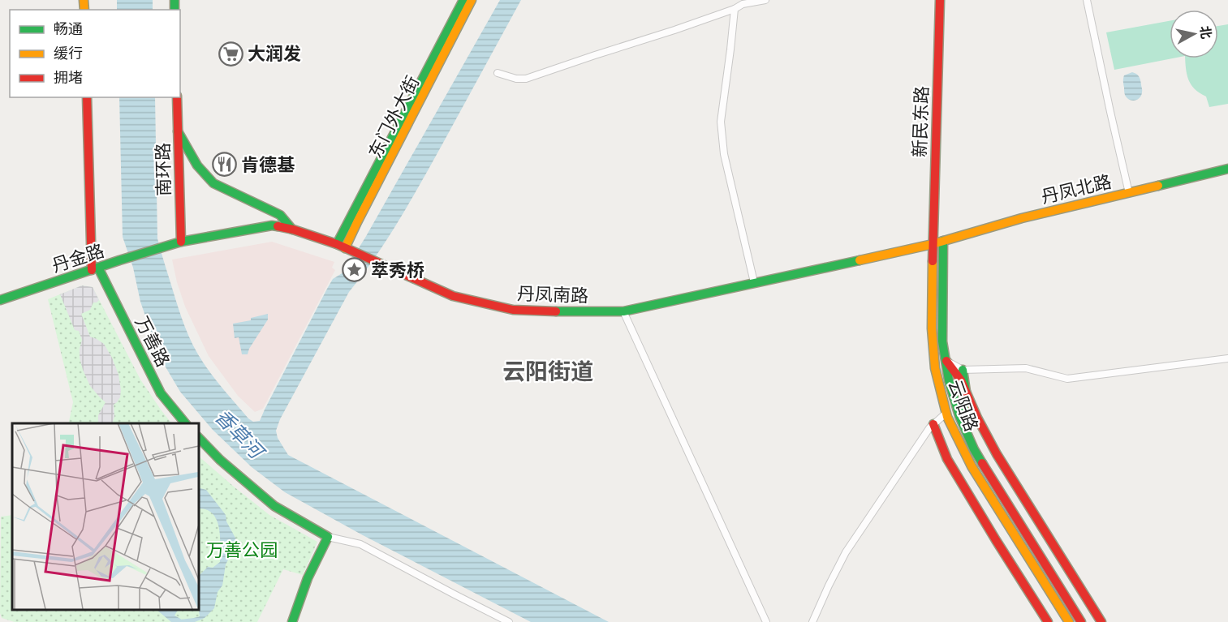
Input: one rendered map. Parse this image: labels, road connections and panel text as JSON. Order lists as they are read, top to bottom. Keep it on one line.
{"streets":{"street":["东门外大街","新民东路","南环路","丹凤北路","丹金路","丹凤南路","万善路","云阳路"]},"crossings":[["东门外大街","丹凤南路"],["新民东路","丹凤北路"],["新民东路","丹凤南路"],["新民东路","云阳路"],["南环路","丹金路"],["南环路","丹凤南路"],["丹凤北路","丹凤南路"],["丹凤北路","云阳路"],["丹金路","丹凤南路"],["丹金路","万善路"],["丹凤南路","云阳路"]],"districts":["云阳街道"],"water":["香草河"],"parks":["万善公园"],"places":{"supermarket":["大润发"],"restaurant":["肯德基"],"place":["萃秀桥"]},"legend":["畅通","缓行","拥堵"],"north":"right"}
